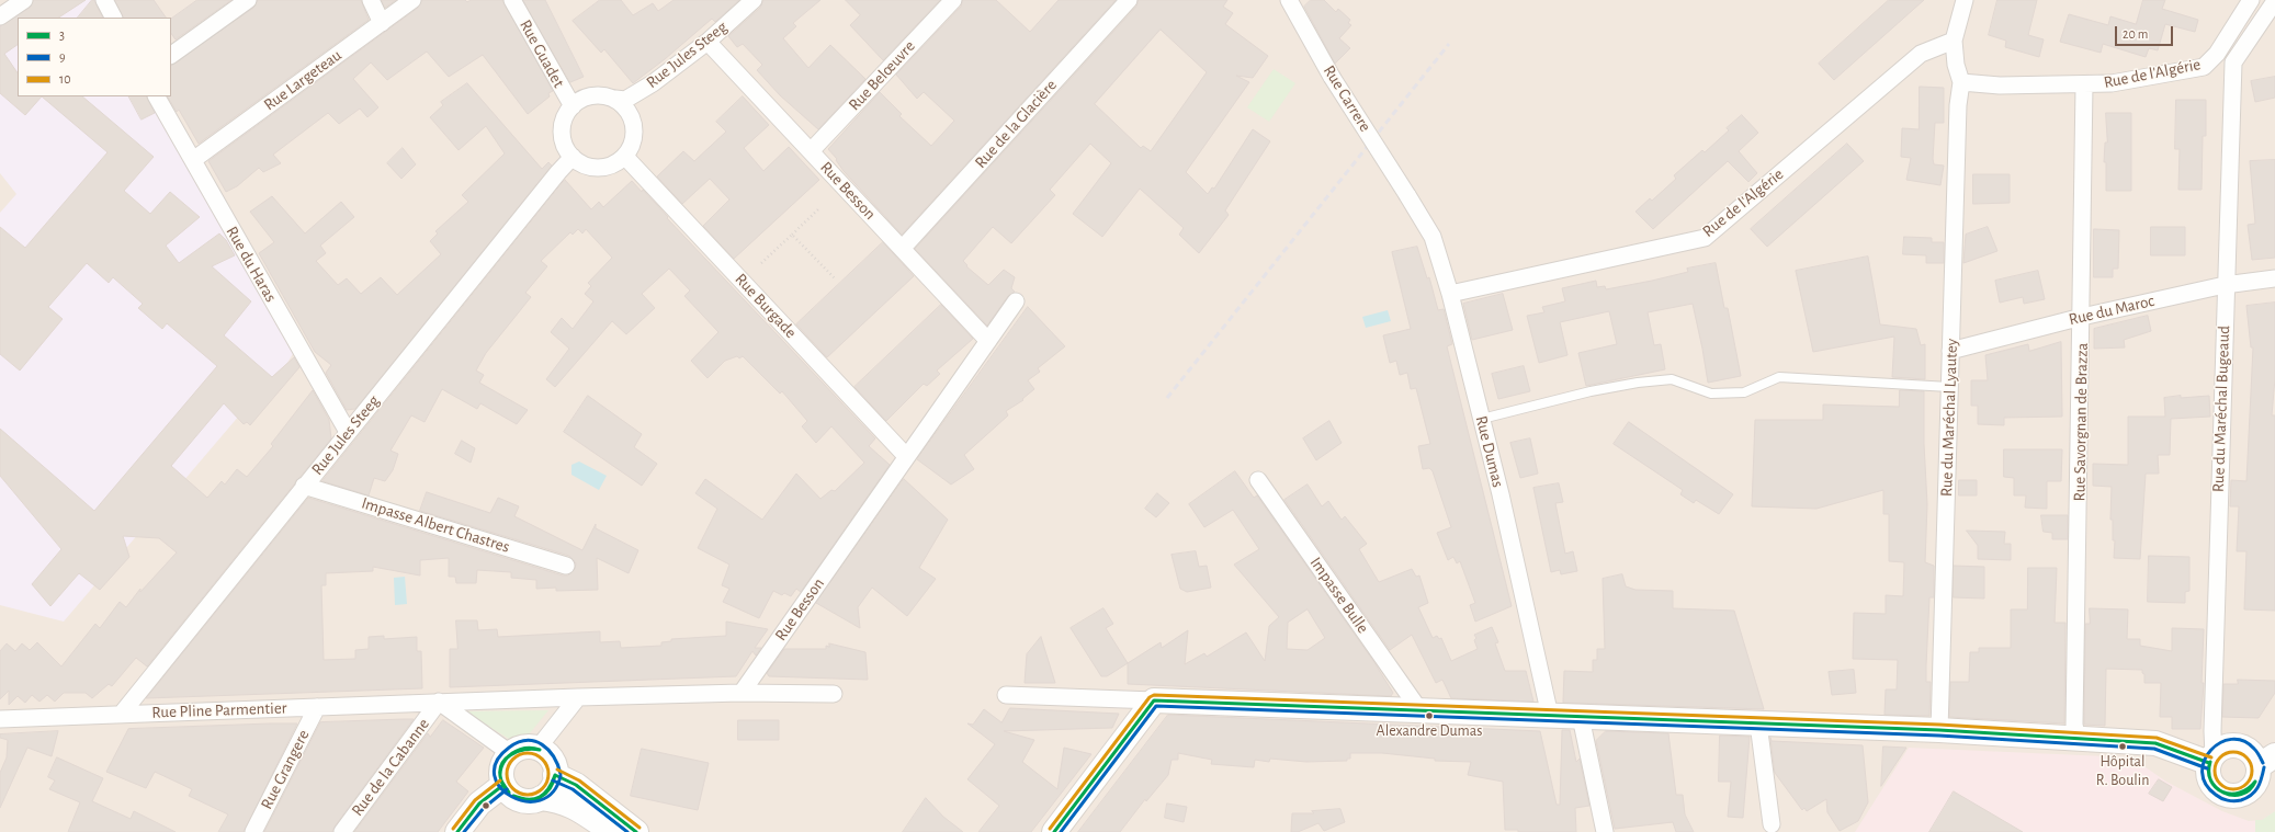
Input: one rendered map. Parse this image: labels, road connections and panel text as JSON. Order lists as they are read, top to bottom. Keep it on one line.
{"streets":{"street":["Rue Guadet","Rue Jules Steeg","Rue de l'Algérie","Rue Belœuvre","Rue Largeteau","Rue Carrere","Rue de la Glacière","Rue Besson","Rue du Haras","Rue Burgade","Rue du Maroc","Rue du Maréchal Bugeaud","Rue du Maréchal Lyautey","Rue Savorgnan de Brazza","Rue Dumas","Impasse Albert Chastres","Impasse Bulle","Rue Pline Parmentier","Rue de la Cabanne","Rue Grangere"]},"crossings":[["Rue Guadet","Rue Jules Steeg"],["Rue Guadet","Rue Burgade"],["Rue Jules Steeg","Rue Besson"],["Rue Jules Steeg","Rue du Haras"],["Rue Jules Steeg","Rue Burgade"],["Rue Jules Steeg","Impasse Albert Chastres"],["Rue Jules Steeg","Rue Pline Parmentier"],["Rue de l'Algérie","Rue du Maréchal Bugeaud"],["Rue de l'Algérie","Rue du Maréchal Lyautey"],["Rue de l'Algérie","Rue Savorgnan de Brazza"],["Rue de l'Algérie","Rue Dumas"],["Rue Belœuvre","Rue Besson"],["Rue Largeteau","Rue du Haras"],["Rue Carrere","Rue Dumas"],["Rue de la Glacière","Rue Besson"],["Rue Besson","Rue Burgade"],["Rue du Maroc","Rue du Maréchal Bugeaud"],["Rue du Maroc","Rue du Maréchal Lyautey"],["Rue du Maroc","Rue Savorgnan de Brazza"],["Rue Pline Parmentier","Rue de la Cabanne"],["Rue Pline Parmentier","Rue Grangere"]],"places":["Alexandre Dumas","Hôpital R. Boulin"],"lines":["transit line 10","transit line 3","transit line 9"],"legend":["3","9","10"],"scale_bar":"20 m"}
